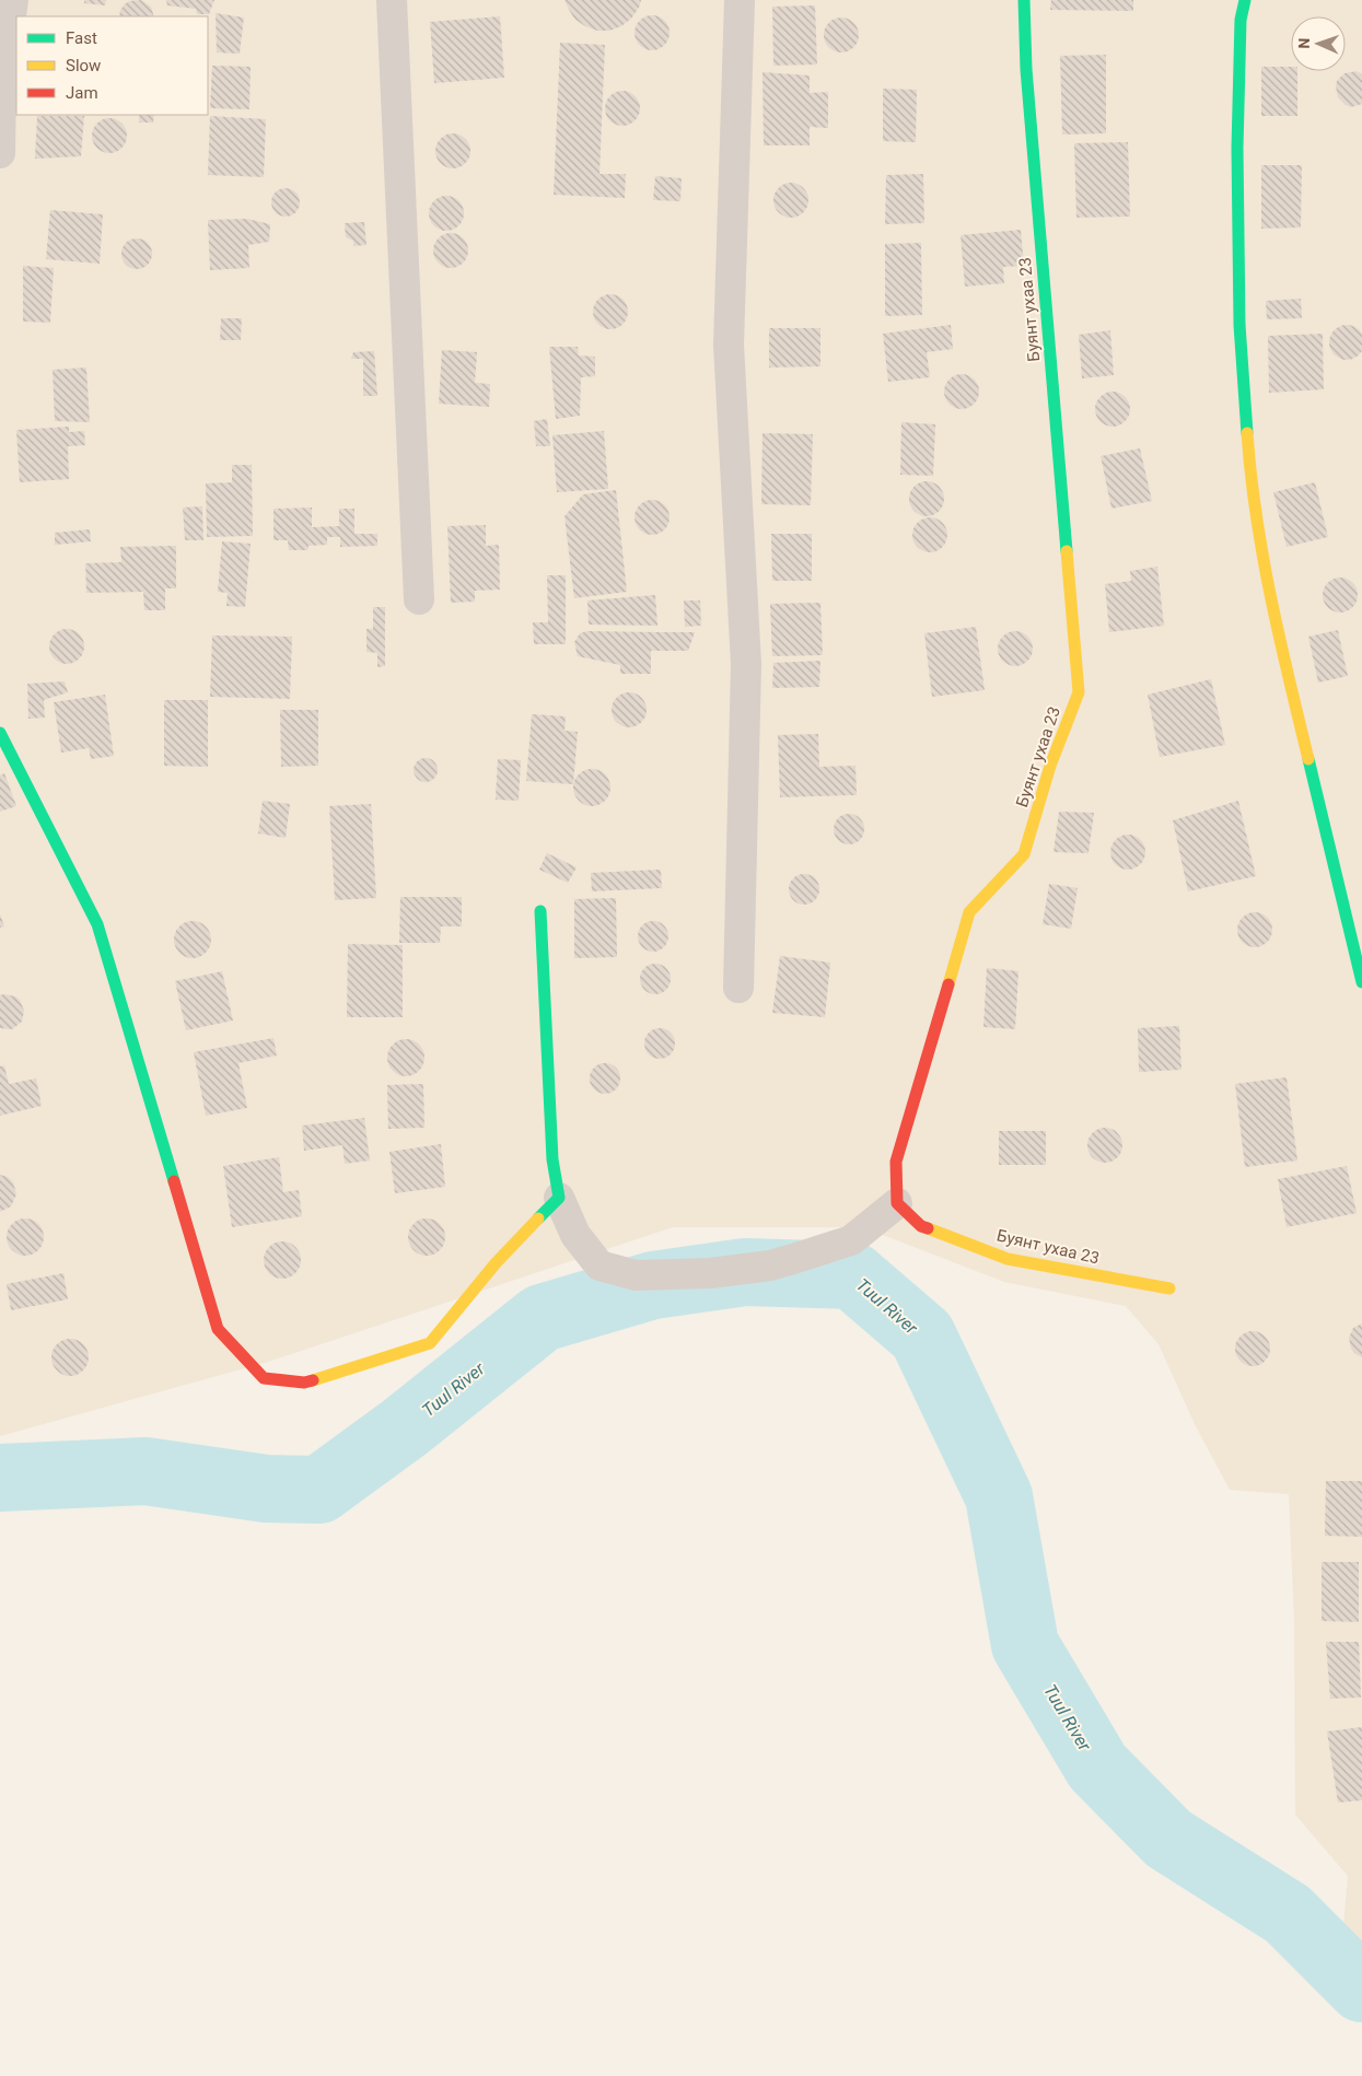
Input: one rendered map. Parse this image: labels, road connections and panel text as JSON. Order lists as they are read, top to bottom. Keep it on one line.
{"streets":{"street":["Буянт ухаа 23"]},"water":["Tuul River"],"legend":["Fast","Slow","Jam"],"north":"left"}
